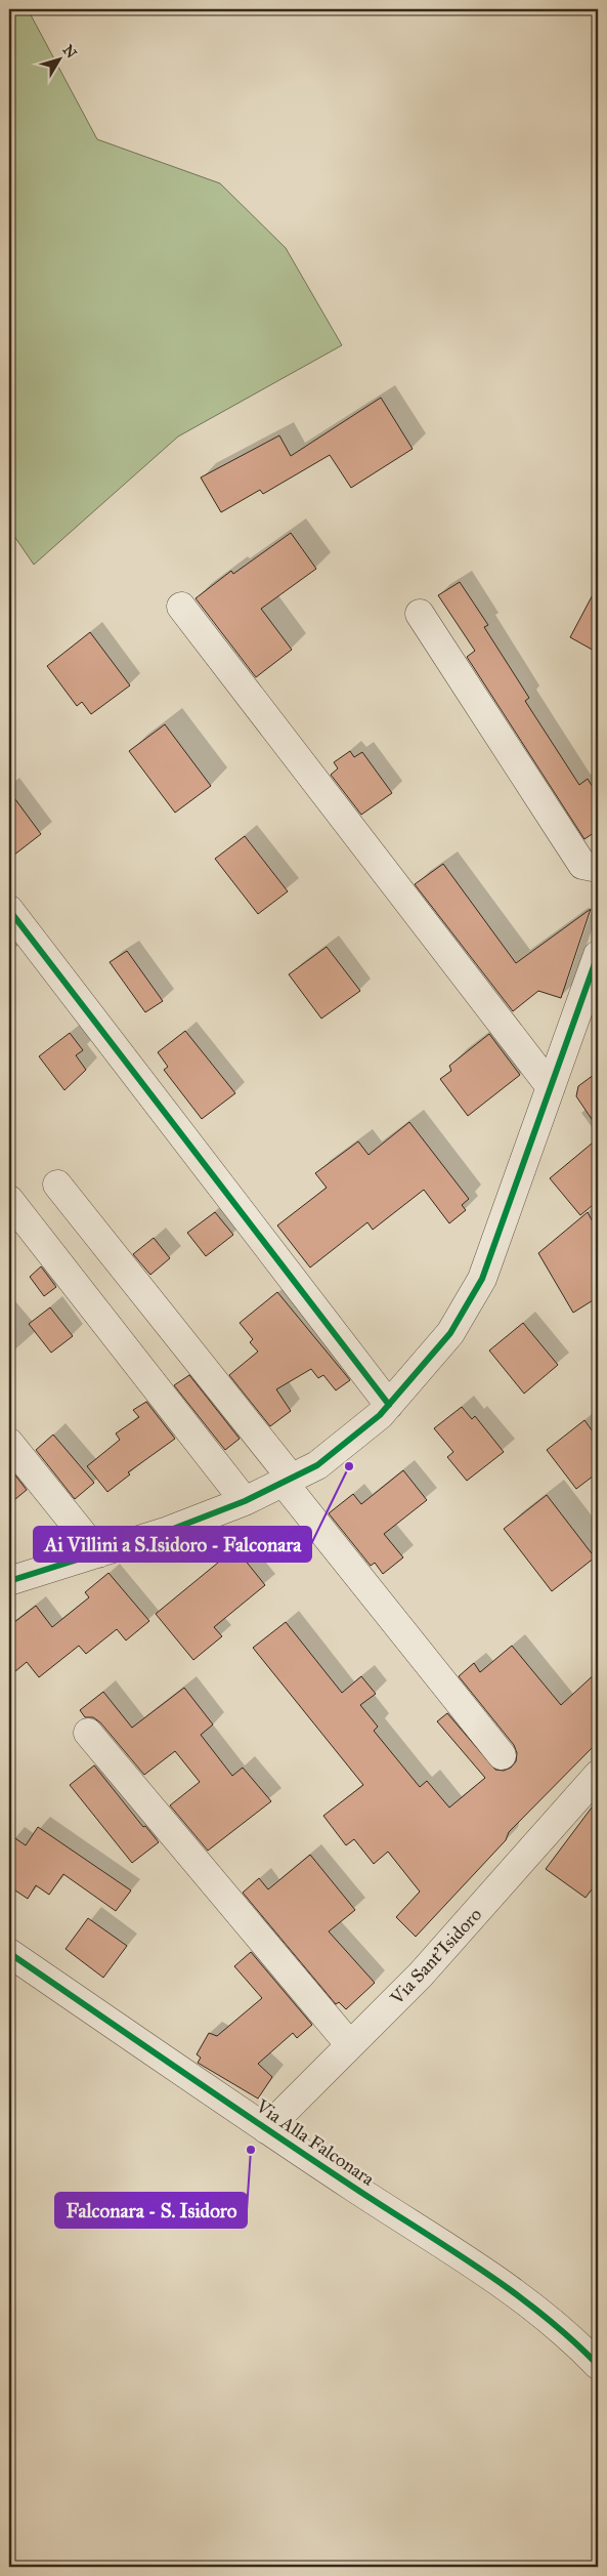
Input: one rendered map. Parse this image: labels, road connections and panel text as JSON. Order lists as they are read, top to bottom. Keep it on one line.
{"streets":{"street":["Via Sant'Isidoro","Via Alla Falconara"]},"crossings":[["Via Sant'Isidoro","Via Alla Falconara"]],"places":["Ai Villini a S.Isidoro - Falconara","Falconara - S. Isidoro"],"north":"top right"}
